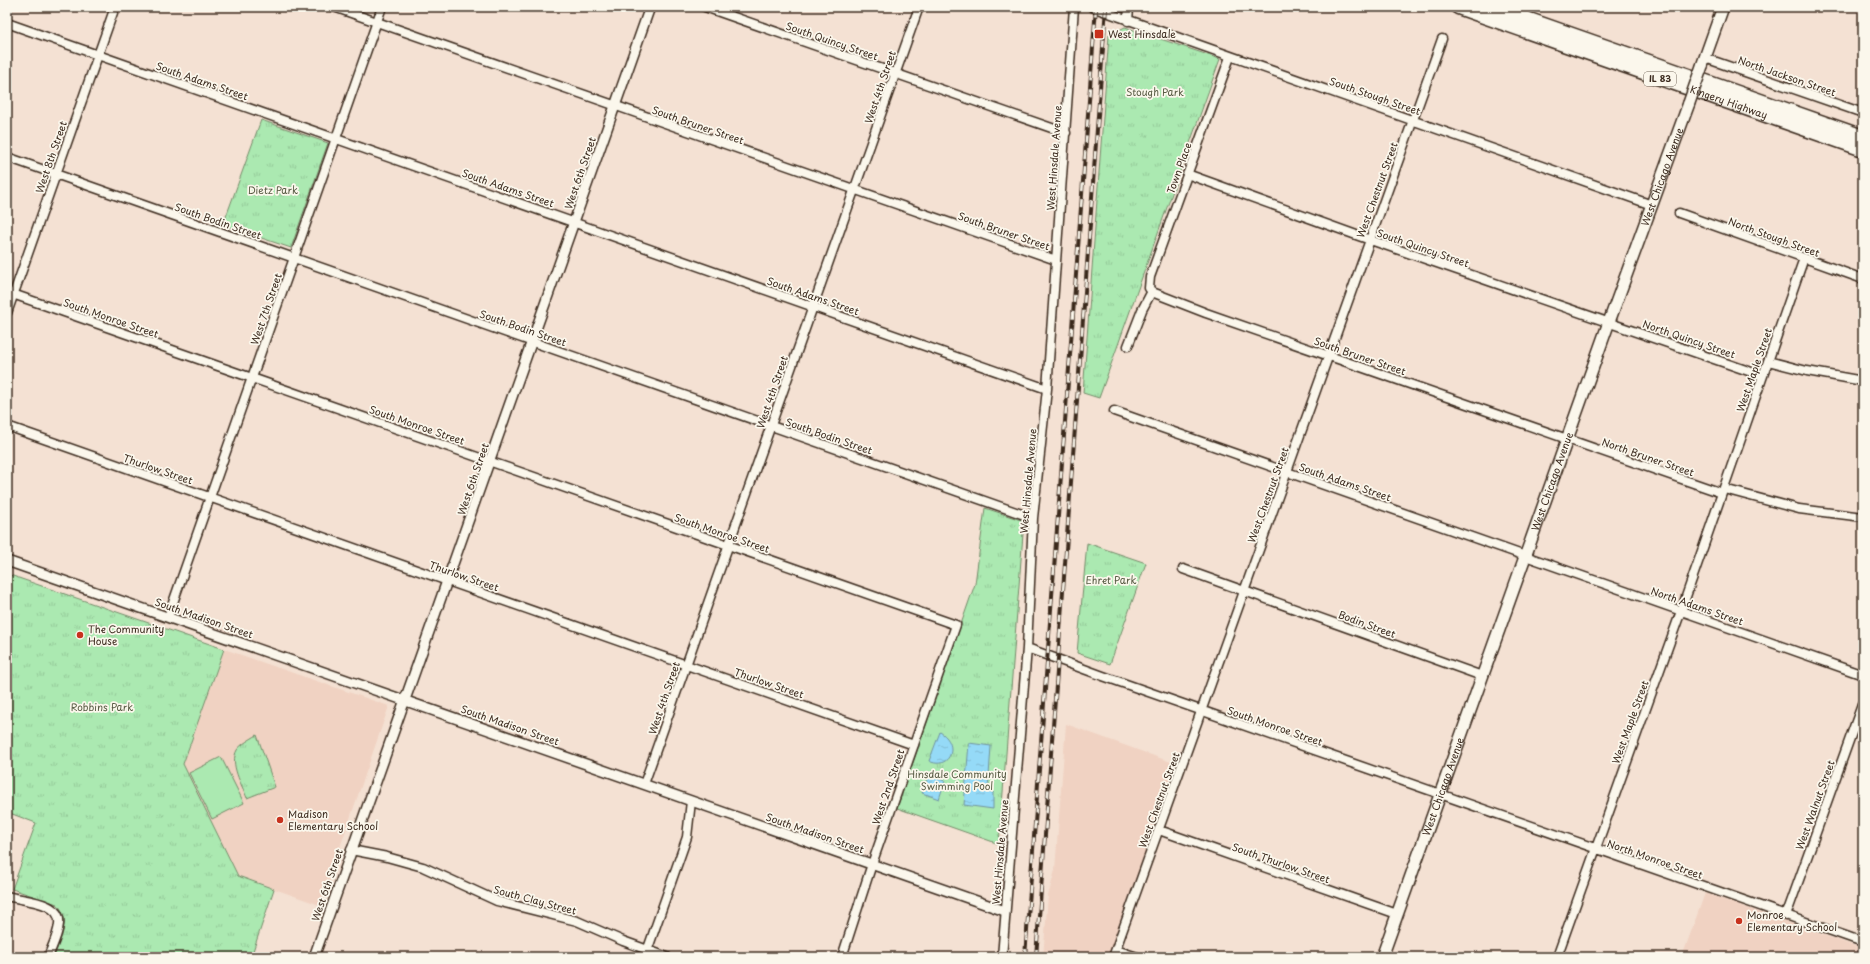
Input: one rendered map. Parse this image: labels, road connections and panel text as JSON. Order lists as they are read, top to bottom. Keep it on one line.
{"streets":{"highway":["IL 83","Kingery Highway"],"main road":["West Chicago Avenue"],"street":["South Quincy Street","North Jackson Street","South Adams Street","West 4th Street","South Stough Street","South Bruner Street","West 8th Street","West Hinsdale Avenue","Town Place","West 6th Street","West Chestnut Street","South Bodin Street","North Stough Street","West 7th Street","South Monroe Street","North Quincy Street","West Maple Street","North Bruner Street","Thurlow Street","North Adams Street","South Madison Street","Bodin Street","West 2nd Street","West Walnut Street","North Monroe Street","South Thurlow Street","South Clay Street"]},"crossings":[["South Quincy Street","West 4th Street"],["South Quincy Street","West Hinsdale Avenue"],["South Quincy Street","Town Place"],["South Quincy Street","West Chicago Avenue"],["South Quincy Street","West Chestnut Street"],["South Quincy Street","North Quincy Street"],["North Jackson Street","West Chicago Avenue"],["South Adams Street","West 4th Street"],["South Adams Street","West 8th Street"],["South Adams Street","West Hinsdale Avenue"],["South Adams Street","West 6th Street"],["South Adams Street","West Chicago Avenue"],["South Adams Street","West Chestnut Street"],["South Adams Street","West 7th Street"],["South Adams Street","North Adams Street"],["West 4th Street","South Bruner Street"],["West 4th Street","South Bodin Street"],["West 4th Street","South Monroe Street"],["West 4th Street","Thurlow Street"],["West 4th Street","South Madison Street"],["South Stough Street","Town Place"],["South Stough Street","West Chicago Avenue"],["South Stough Street","West Chestnut Street"],["South Bruner Street","West Hinsdale Avenue"],["South Bruner Street","Town Place"],["South Bruner Street","West 6th Street"],["South Bruner Street","West Chicago Avenue"],["South Bruner Street","West Chestnut Street"],["South Bruner Street","West 7th Street"],["South Bruner Street","North Bruner Street"],["West 8th Street","South Bodin Street"],["West 8th Street","South Monroe Street"],["West Hinsdale Avenue","South Bodin Street"],["West Hinsdale Avenue","South Monroe Street"],["West Hinsdale Avenue","South Madison Street"],["West 6th Street","South Bodin Street"],["West 6th Street","South Monroe Street"],["West 6th Street","Thurlow Street"],["West 6th Street","South Madison Street"],["West 6th Street","South Clay Street"],["West Chicago Avenue","South Monroe Street"],["West Chicago Avenue","North Quincy Street"],["West Chicago Avenue","North Bruner Street"],["West Chicago Avenue","North Adams Street"],["West Chicago Avenue","Bodin Street"],["West Chicago Avenue","North Monroe Street"],["West Chicago Avenue","South Thurlow Street"],["West Chestnut Street","South Monroe Street"],["West Chestnut Street","Bodin Street"],["West Chestnut Street","South Thurlow Street"],["South Bodin Street","West 7th Street"],["North Stough Street","West Maple Street"],["West 7th Street","South Monroe Street"],["West 7th Street","Thurlow Street"],["West 7th Street","South Madison Street"],["South Monroe Street","West 2nd Street"],["South Monroe Street","North Monroe Street"],["North Quincy Street","West Maple Street"],["West Maple Street","North Bruner Street"],["West Maple Street","North Adams Street"],["West Maple Street","North Monroe Street"],["Thurlow Street","West 2nd Street"],["South Madison Street","West 2nd Street"],["West Walnut Street","North Monroe Street"]],"parks":["Stough Park","Dietz Park","Ehret Park","Robbins Park","Hinsdale Community Swimming Pool"],"places":{"transit":["West Hinsdale"],"other":["The Community House","Madison Elementary School","Monroe Elementary School"]}}
